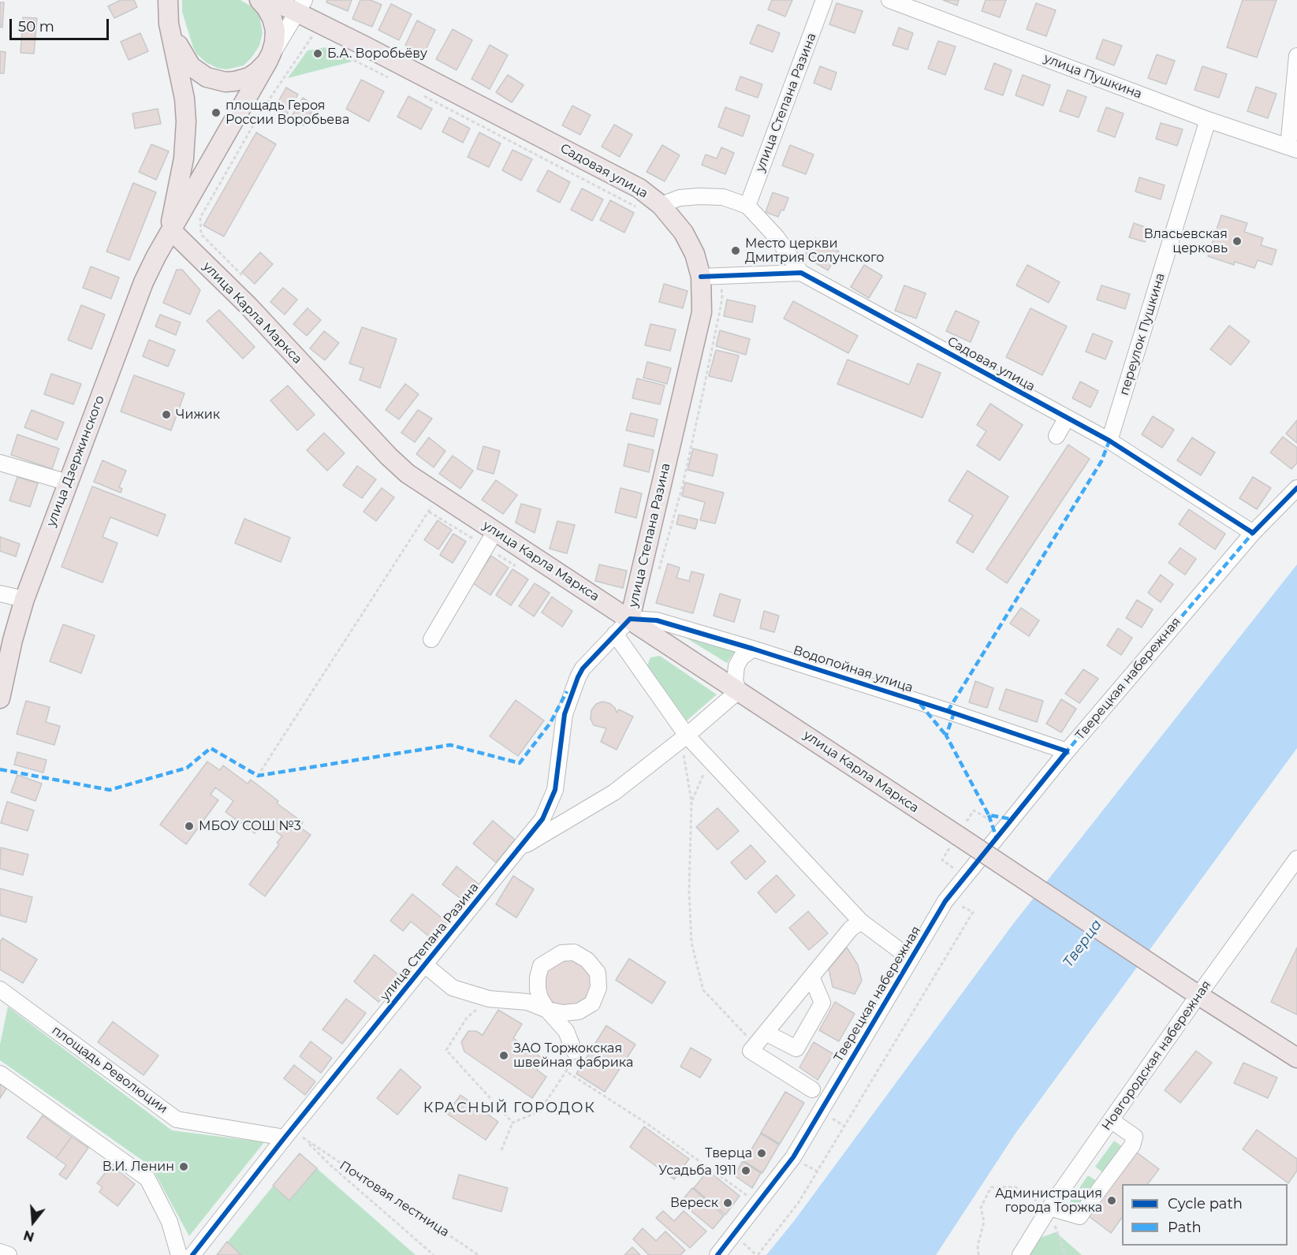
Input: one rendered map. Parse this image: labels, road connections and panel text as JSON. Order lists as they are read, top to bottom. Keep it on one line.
{"streets":{"main road":["улица Степана Разина","Садовая улица","улица Карла Маркса","улица Дзержинского"],"street":["улица Пушкина","переулок Пушкина","Водопойная улица","Тверецкая набережная","Новгородская набережная","площадь Революции"],"path":["Почтовая лестница"]},"crossings":[["улица Пушкина","переулок Пушкина"],["улица Степана Разина","Садовая улица"],["улица Степана Разина","улица Карла Маркса"],["улица Степана Разина","Водопойная улица"],["улица Степана Разина","площадь Революции"],["Садовая улица","переулок Пушкина"],["Садовая улица","Тверецкая набережная"],["улица Карла Маркса","улица Дзержинского"],["улица Карла Маркса","Водопойная улица"],["улица Карла Маркса","Новгородская набережная"],["Водопойная улица","Тверецкая набережная"]],"districts":["КРАСНЫЙ ГОРОДОК"],"water":["Тверца"],"places":["Б.А. Воробьёву","площадь Героя России Воробьева","Власьевская церковь","Место церкви Дмитрия Солунского","Чижик","МБОУ СОШ №3","ЗАО Торжокская швейная фабрика","Тверца","В.И. Ленин","Усадьба 1911","Администрация города Торжка","Вереск"],"legend":["Cycle path","Path"],"scale_bar":"50 m","north":"bottom"}
